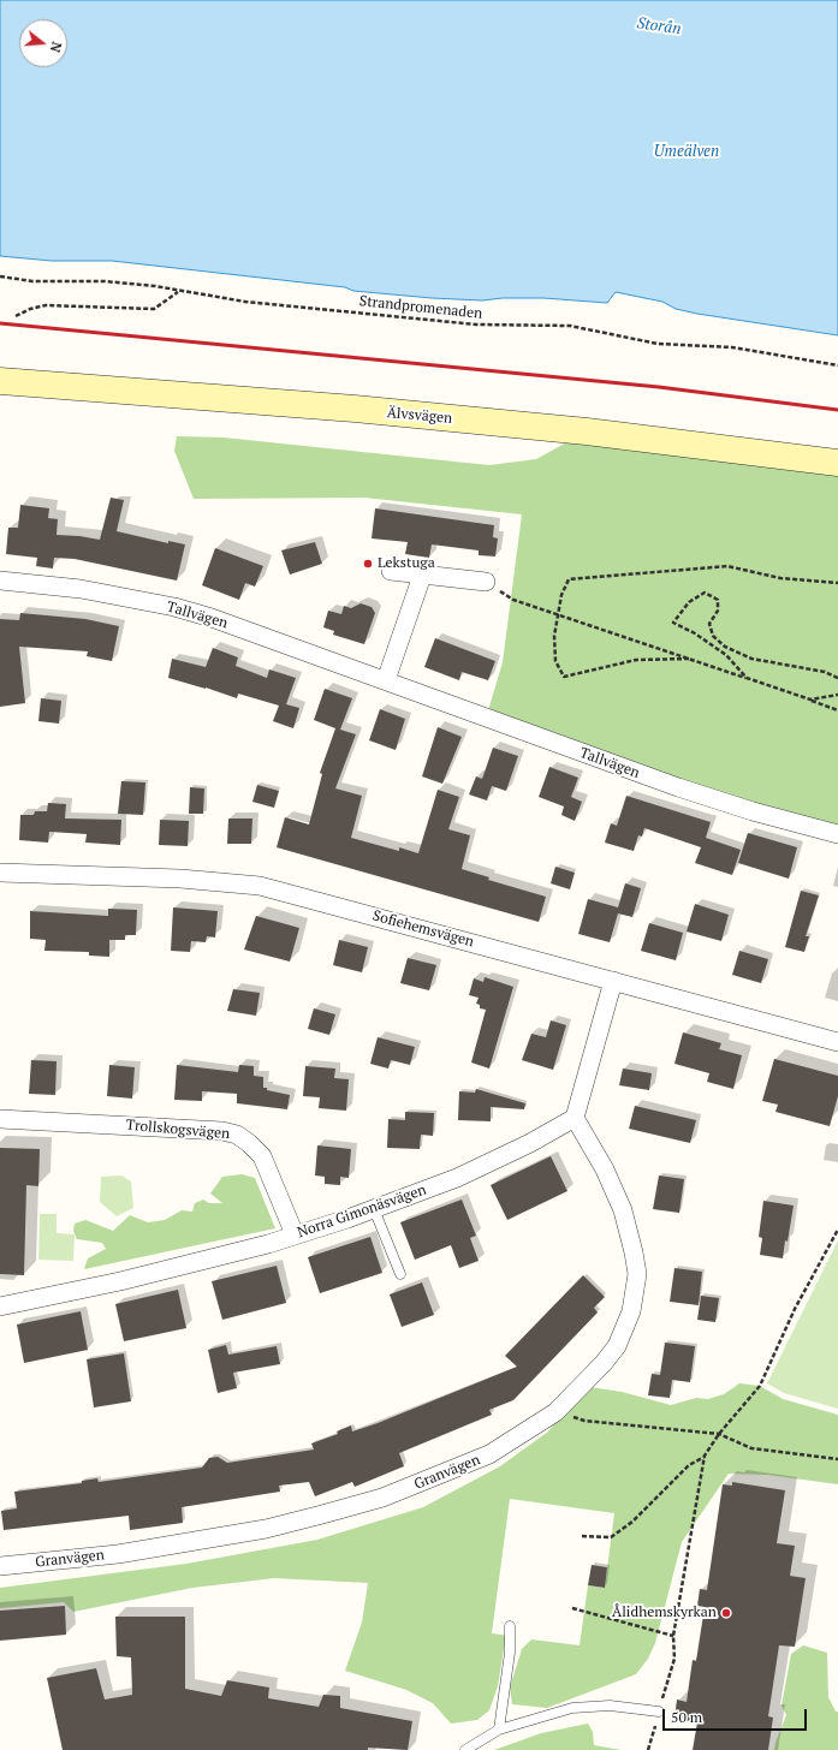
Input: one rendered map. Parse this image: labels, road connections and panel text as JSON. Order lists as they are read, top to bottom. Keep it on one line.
{"streets":{"main road":["Älvsvägen"],"street":["Tallvägen","Sofiehemsvägen","Trollskogsvägen","Norra Gimonäsvägen","Granvägen"],"path":["Strandpromenaden"]},"crossings":[["Trollskogsvägen","Norra Gimonäsvägen"],["Norra Gimonäsvägen","Granvägen"]],"water":["Storån","Umeälven"],"places":["Lekstuga","Ålidhemskyrkan"],"scale_bar":"50 m","north":"right"}
